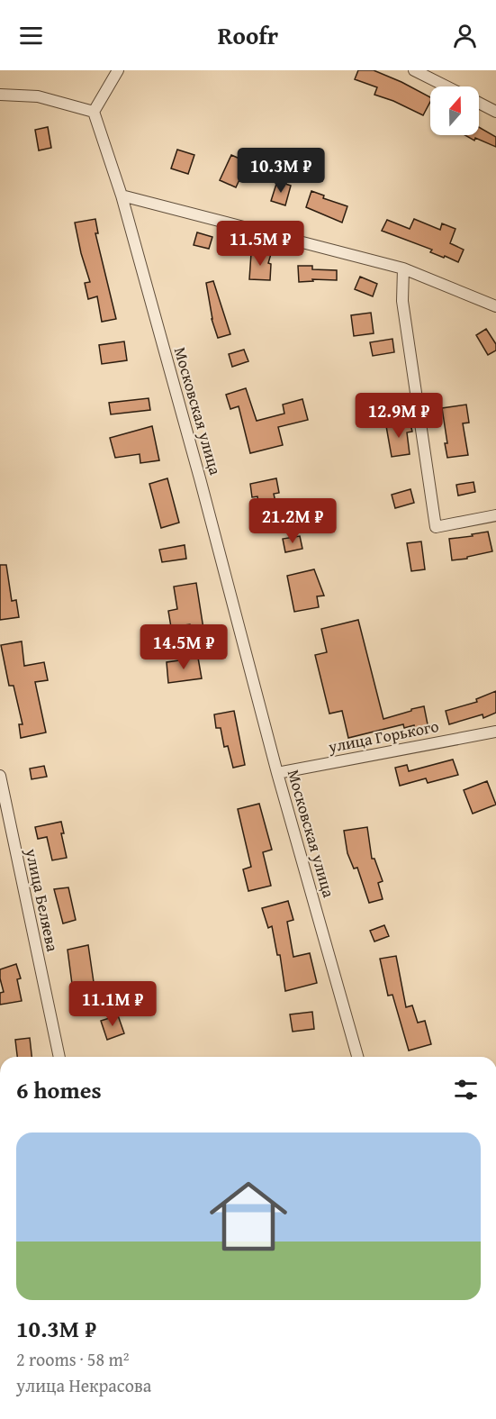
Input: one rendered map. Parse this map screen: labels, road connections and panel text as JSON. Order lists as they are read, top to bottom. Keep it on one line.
{"streets":{"street":["Московская улица","улица Горького","улица Беляева"]},"crossings":[["Московская улица","улица Горького"]],"north":"top","page":{"header":"Roofr","price":["10.3M ₽","11.5M ₽","12.9M ₽","21.2M ₽","14.5M ₽","11.1M ₽"],"heading":"6 homes","list":[{"name":"10.3M ₽","note":"2 rooms · 58 m² · улица Некрасова"}]}}
